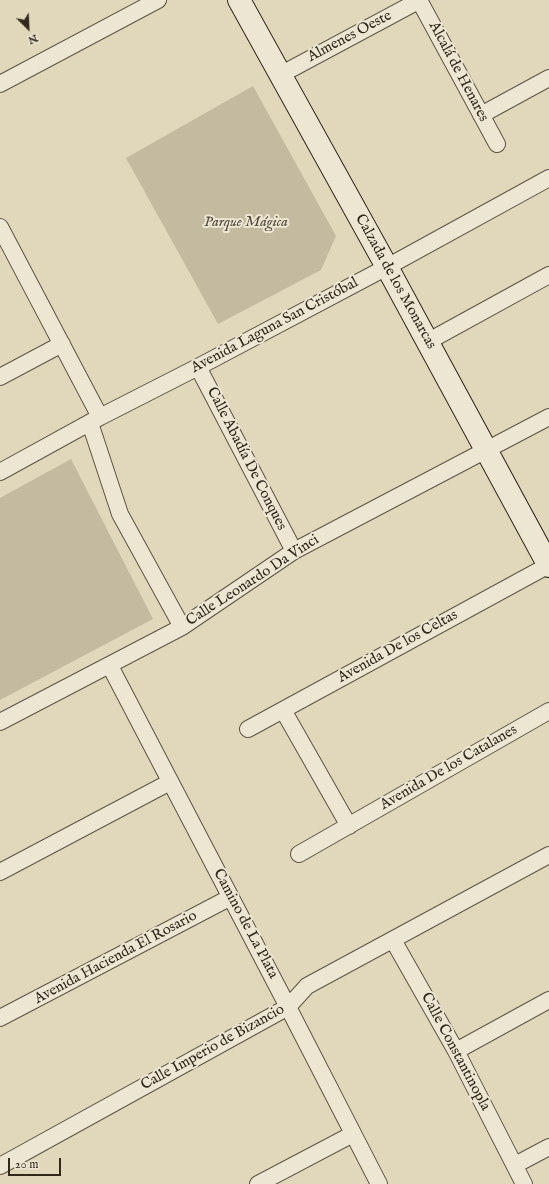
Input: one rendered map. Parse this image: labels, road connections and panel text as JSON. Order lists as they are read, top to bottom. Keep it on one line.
{"streets":{"street":["Almenes Oeste","Alcalá de Henares","Calzada de los Monarcas","Avenida Laguna San Cristóbal","Calle Abadía De Conques","Calle Leonardo Da Vinci","Avenida De los Celtas","Avenida De los Catalanes","Camino de La Plata","Avenida Hacienda El Rosario","Calle Imperio de Bizancio","Calle Constantinopla"]},"crossings":[["Almenes Oeste","Alcalá de Henares"],["Almenes Oeste","Calzada de los Monarcas"],["Calzada de los Monarcas","Avenida Laguna San Cristóbal"],["Calzada de los Monarcas","Calle Leonardo Da Vinci"],["Calzada de los Monarcas","Avenida De los Celtas"],["Avenida Laguna San Cristóbal","Calle Abadía De Conques"],["Calle Abadía De Conques","Calle Leonardo Da Vinci"],["Calle Leonardo Da Vinci","Camino de La Plata"],["Camino de La Plata","Avenida Hacienda El Rosario"],["Camino de La Plata","Calle Imperio de Bizancio"],["Calle Imperio de Bizancio","Calle Constantinopla"]],"parks":["Parque Mágica"],"scale_bar":"20 m","north":"bottom right"}
